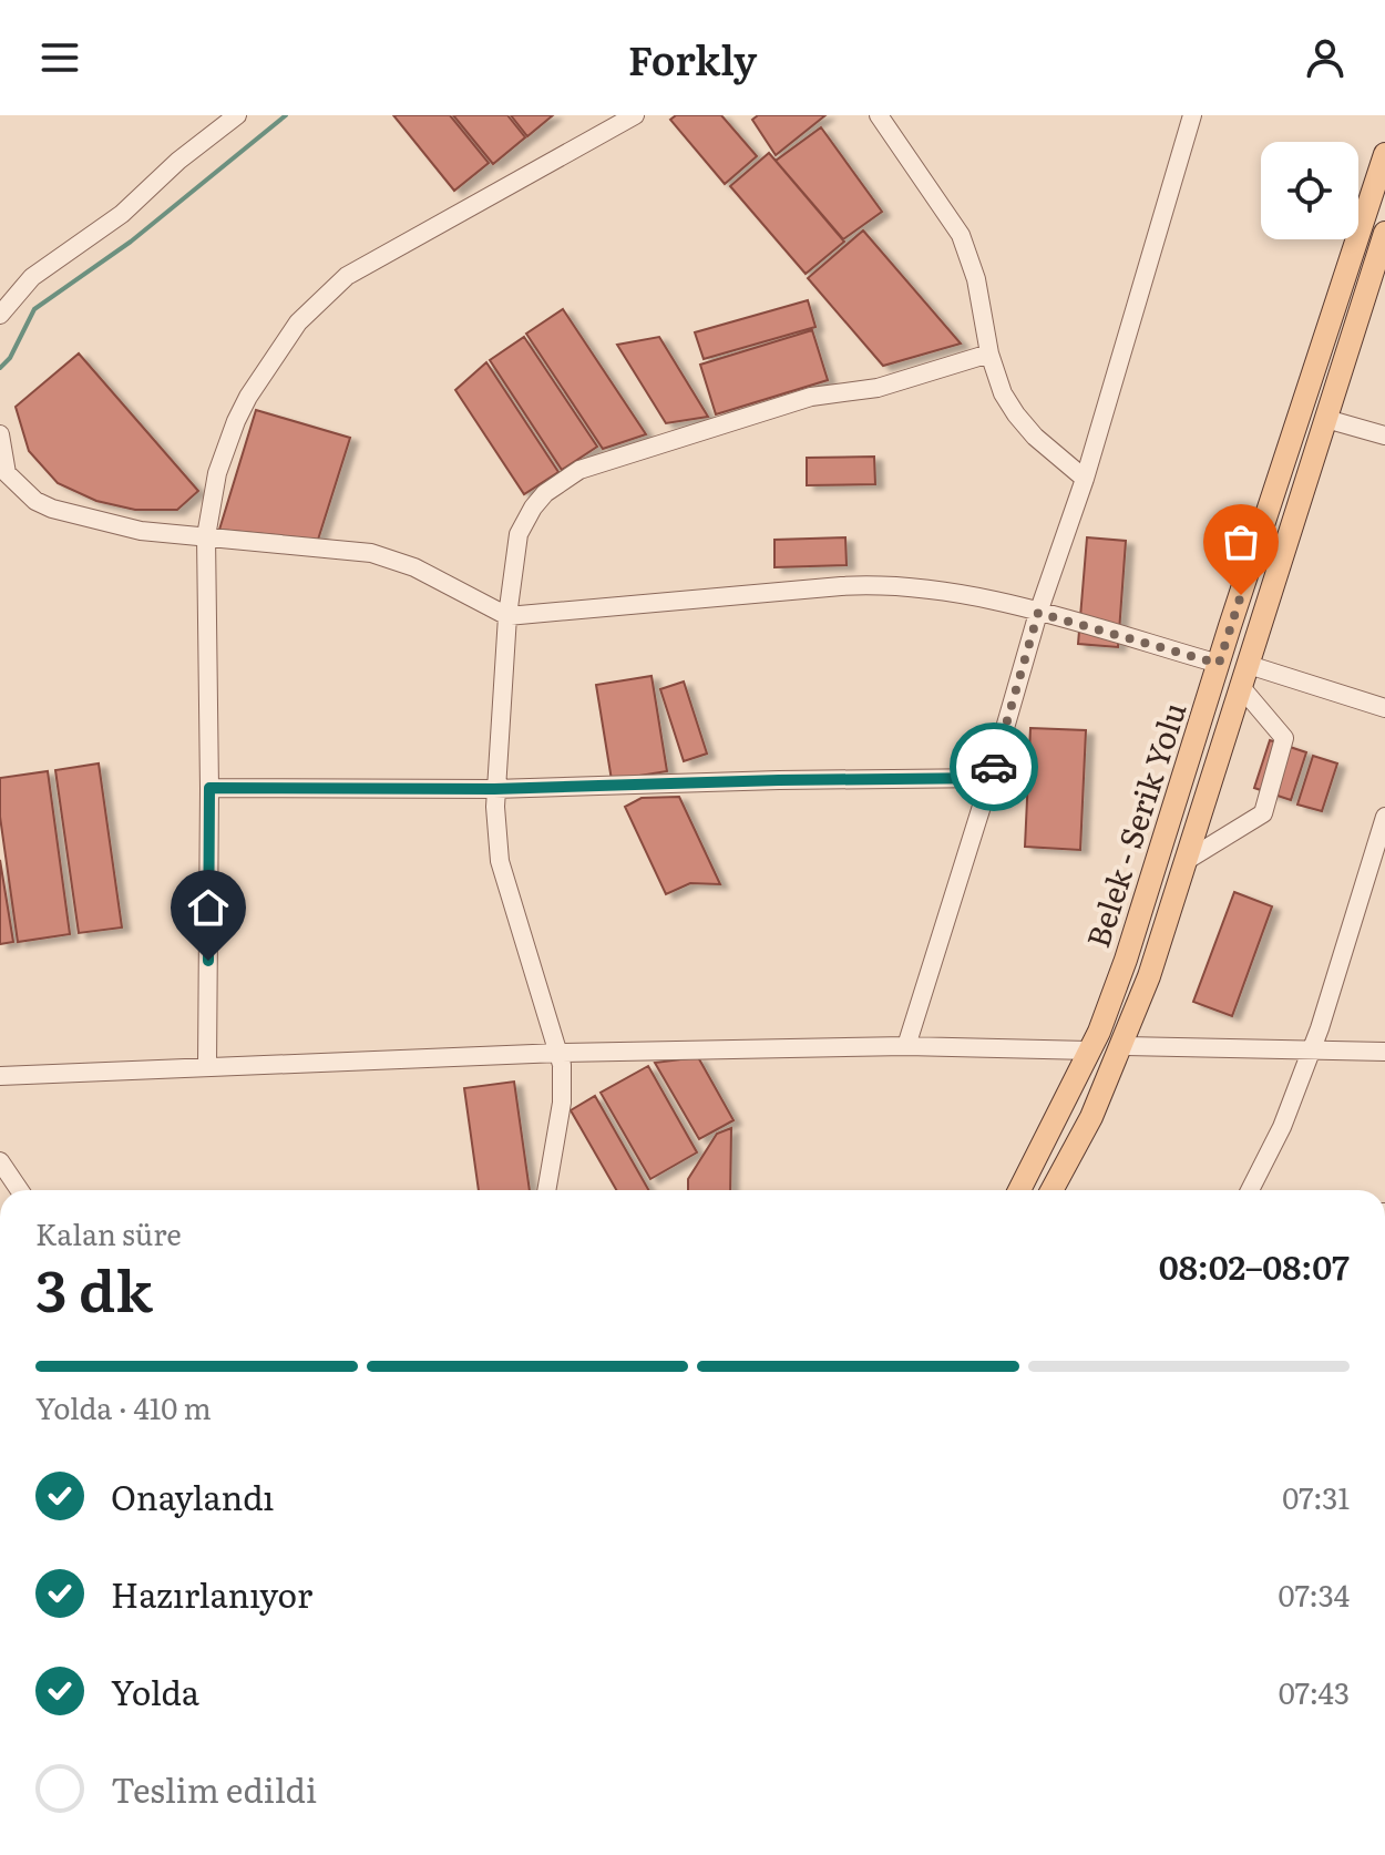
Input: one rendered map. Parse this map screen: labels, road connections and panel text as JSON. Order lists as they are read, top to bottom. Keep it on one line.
{"streets":{"main road":["Belek - Serik Yolu"]},"page":{"header":"Forkly","heading":["3 dk","Kalan süre","08:02–08:07"],"bar":"Yolda · 410 m","list":[["Onaylandı","07:31"],["Hazırlanıyor","07:34"],["Yolda","07:43"],"Teslim edildi"]}}
